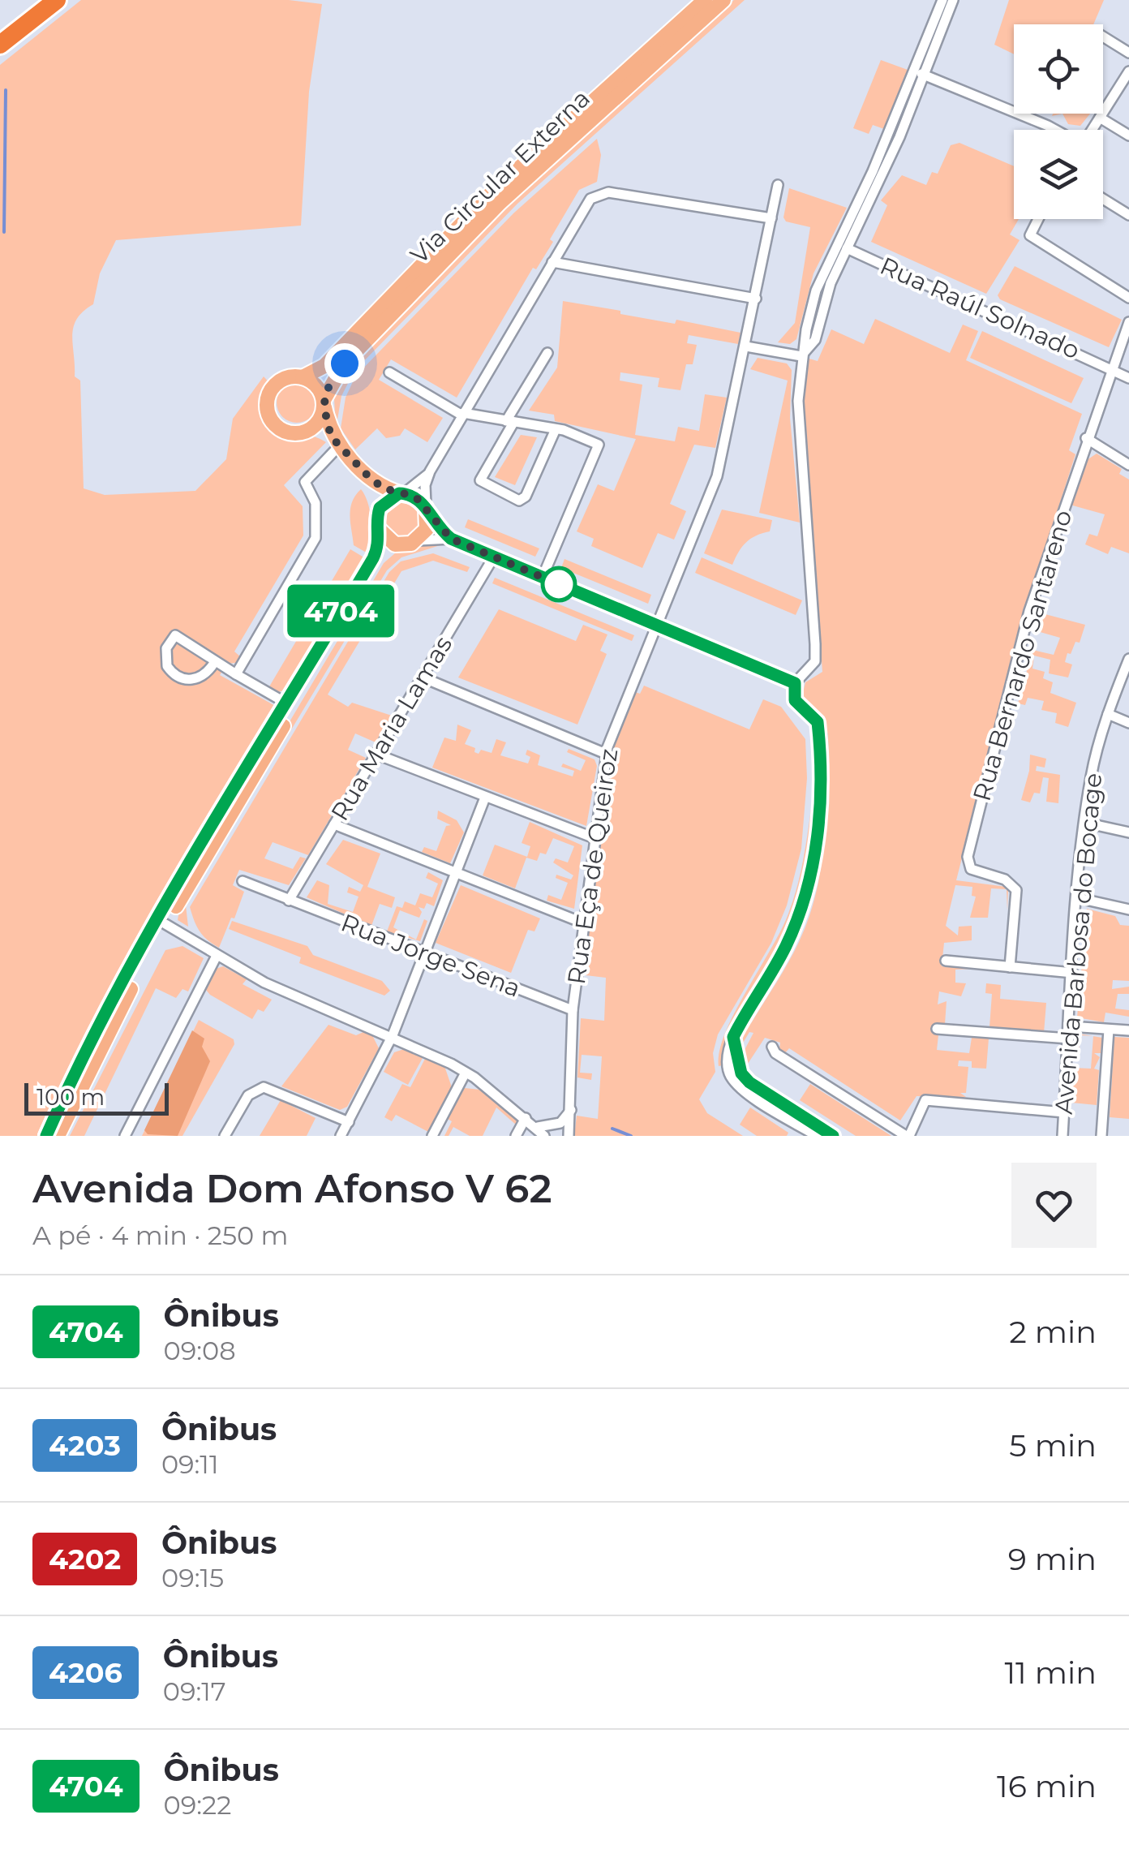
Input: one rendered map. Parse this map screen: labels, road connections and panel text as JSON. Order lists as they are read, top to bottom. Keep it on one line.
{"streets":{"main road":["Via Circular Externa"],"street":["Rua Raúl Solnado","Rua Bernardo Santareno","Rua Maria Lamas","Rua Eça de Queiroz","Avenida Barbosa do Bocage","Rua Jorge Sena"]},"crossings":[["Rua Raúl Solnado","Rua Bernardo Santareno"],["Rua Maria Lamas","Rua Jorge Sena"],["Rua Eça de Queiroz","Rua Jorge Sena"]],"lines":["bus line 4704"],"scale_bar":"100 m","page":{"on_map":"4704","scale":"100 m","heading":["Avenida Dom Afonso V 62","A pé · 4 min · 250 m"],"list":[{"mark":"4704","name":"Ônibus","note":"09:08","value":"2 min"},{"mark":"4203","name":"Ônibus","note":"09:11","value":"5 min"},{"mark":"4202","name":"Ônibus","note":"09:15","value":"9 min"},{"mark":"4206","name":"Ônibus","note":"09:17","value":"11 min"},{"mark":"4704","name":"Ônibus","note":"09:22","value":"16 min"}]}}
